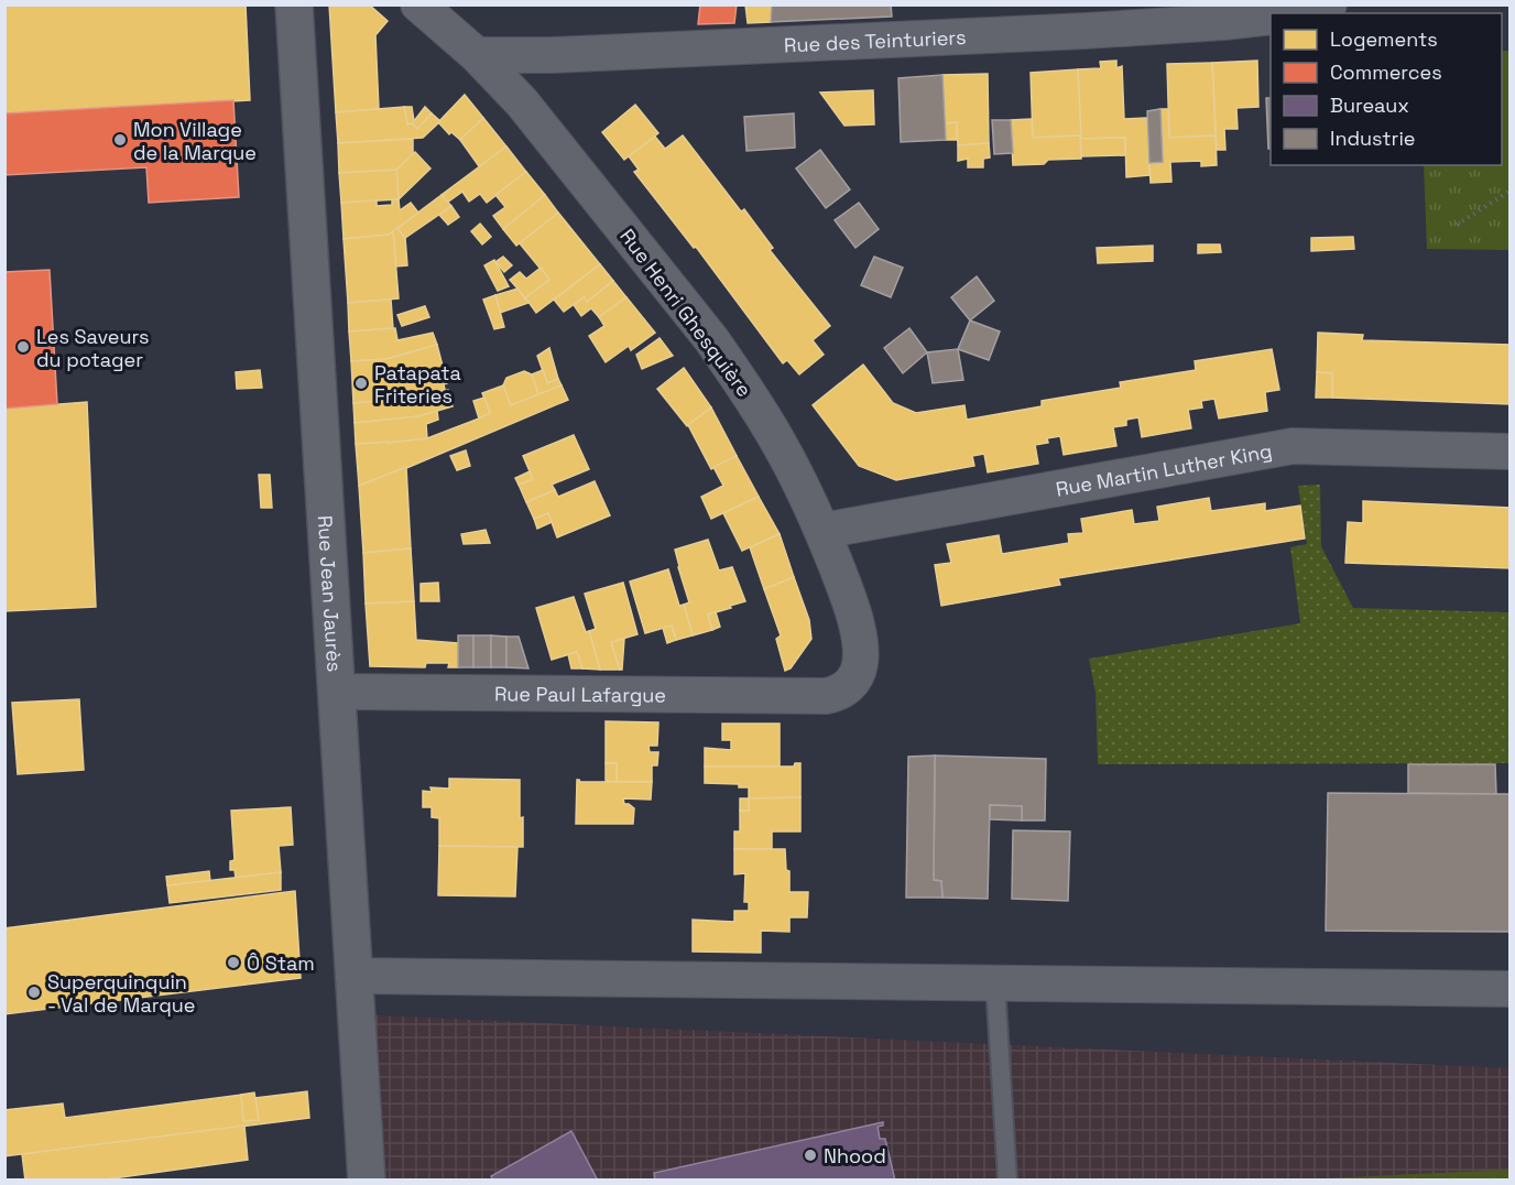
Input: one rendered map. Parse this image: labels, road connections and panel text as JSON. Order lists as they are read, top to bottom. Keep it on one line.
{"streets":{"main road":["Rue Jean Jaurès"],"street":["Rue des Teinturiers","Rue Henri Ghesquière","Rue Martin Luther King","Rue Paul Lafargue"]},"crossings":[["Rue des Teinturiers","Rue Henri Ghesquière"],["Rue Henri Ghesquière","Rue Martin Luther King"],["Rue Henri Ghesquière","Rue Paul Lafargue"],["Rue Jean Jaurès","Rue Paul Lafargue"]],"places":["Mon Village de la Marque","Les Saveurs du potager","Patapata Friteries","Ô Stam","Superquinquin - Val de Marque","Nhood"],"legend":["Logements","Commerces","Bureaux","Industrie"]}
